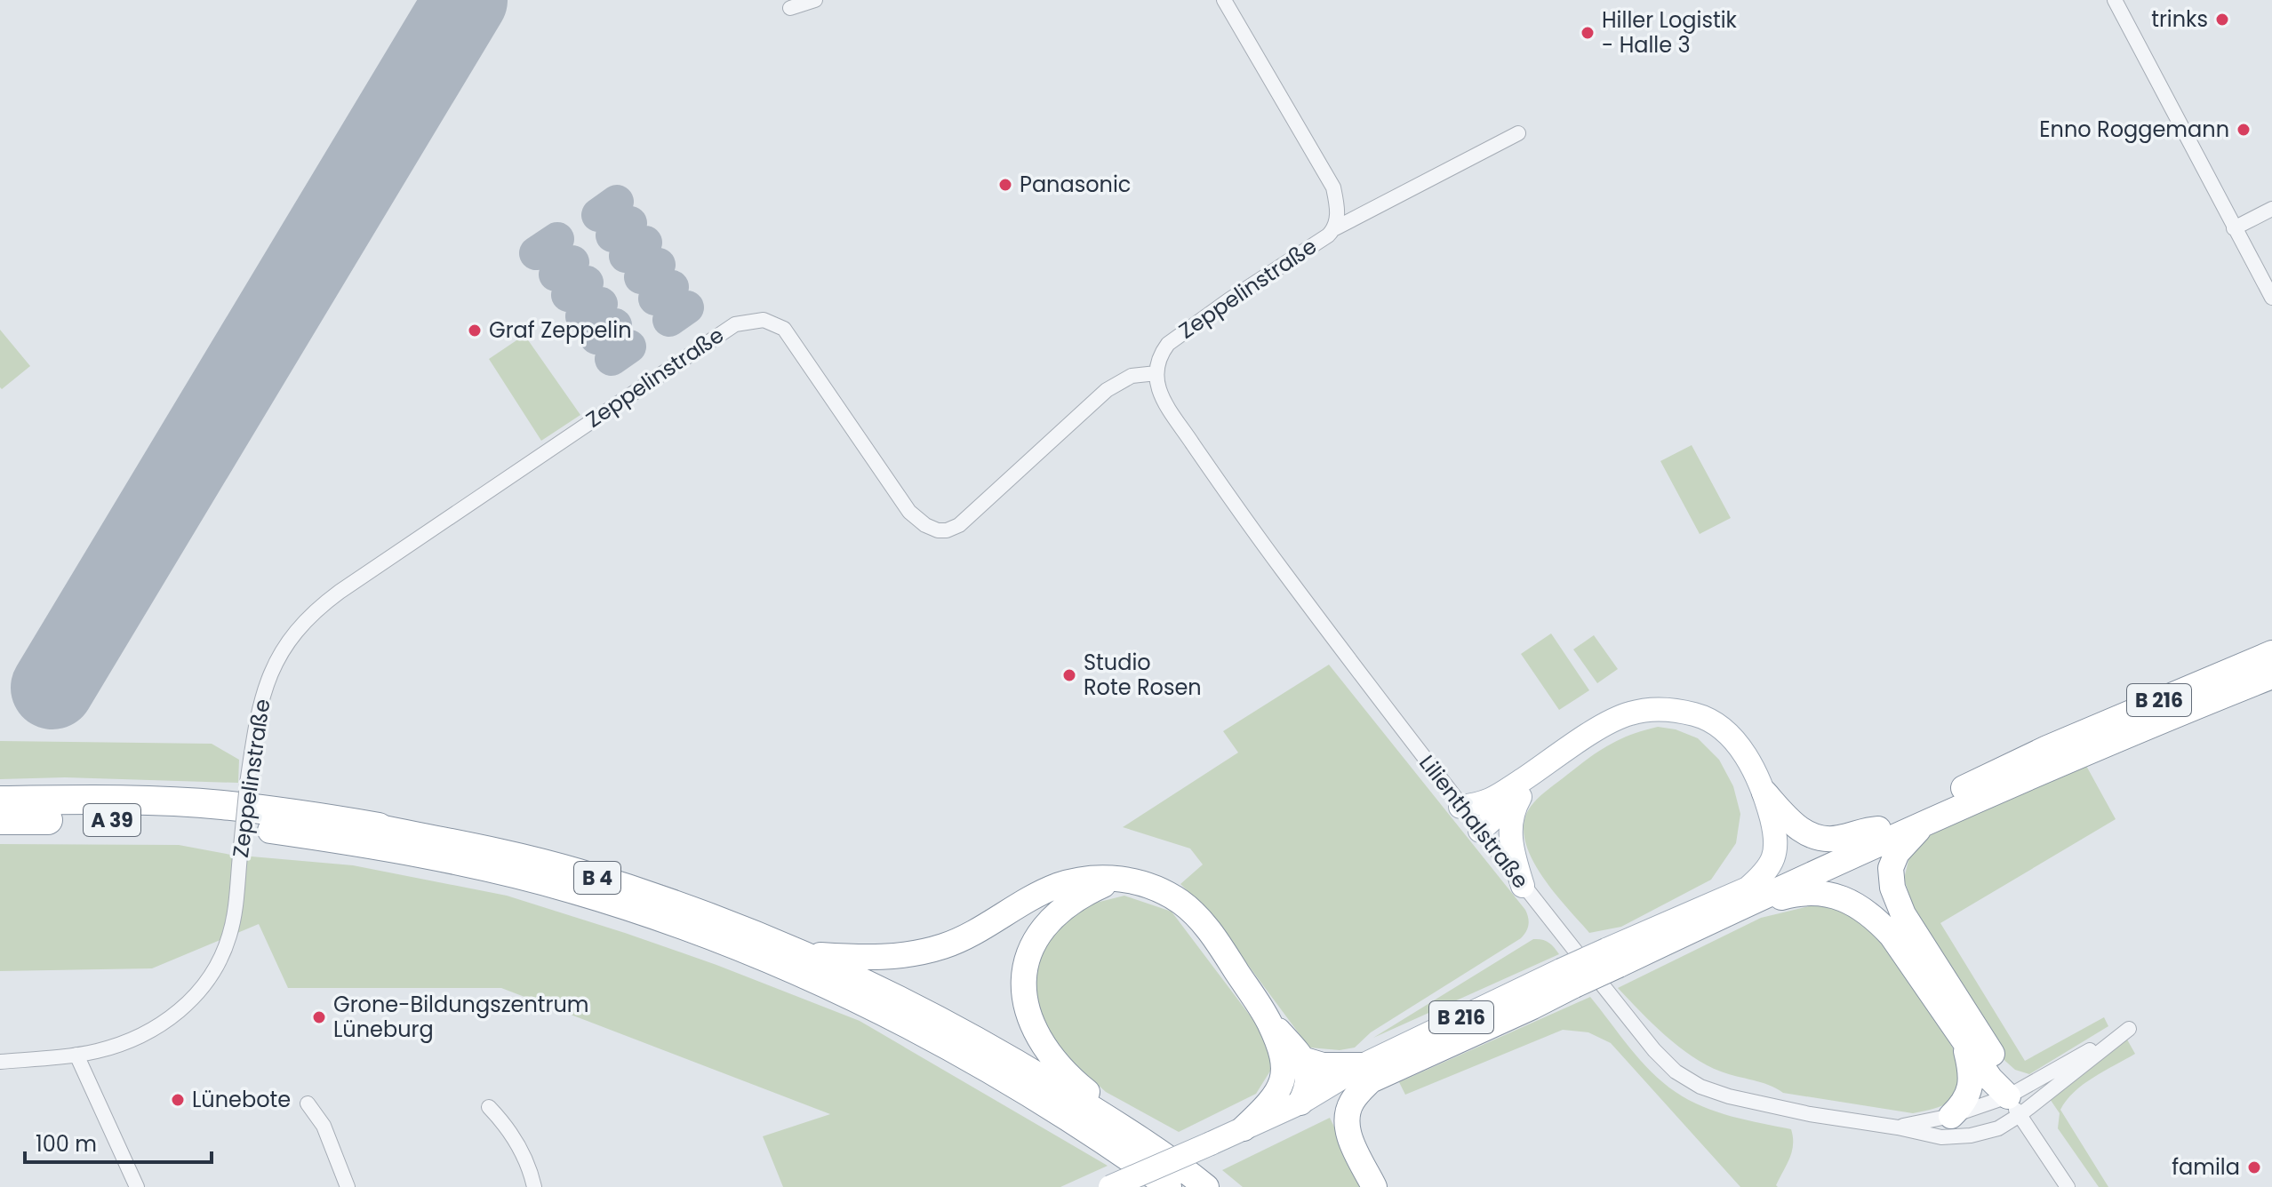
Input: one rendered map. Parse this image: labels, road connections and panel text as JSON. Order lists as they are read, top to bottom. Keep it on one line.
{"streets":{"highway":["B 216","A 39","B 4"],"street":["Zeppelinstraße","Lilienthalstraße"]},"crossings":[["Zeppelinstraße","Lilienthalstraße"],["A 39","B 4"]],"places":["trinks","Hiller Logistik - Halle 3","Enno Roggemann","Panasonic","Graf Zeppelin","Studio Rote Rosen","Grone-Bildungszentrum Lüneburg","Lünebote","famila"],"scale_bar":"100 m"}
